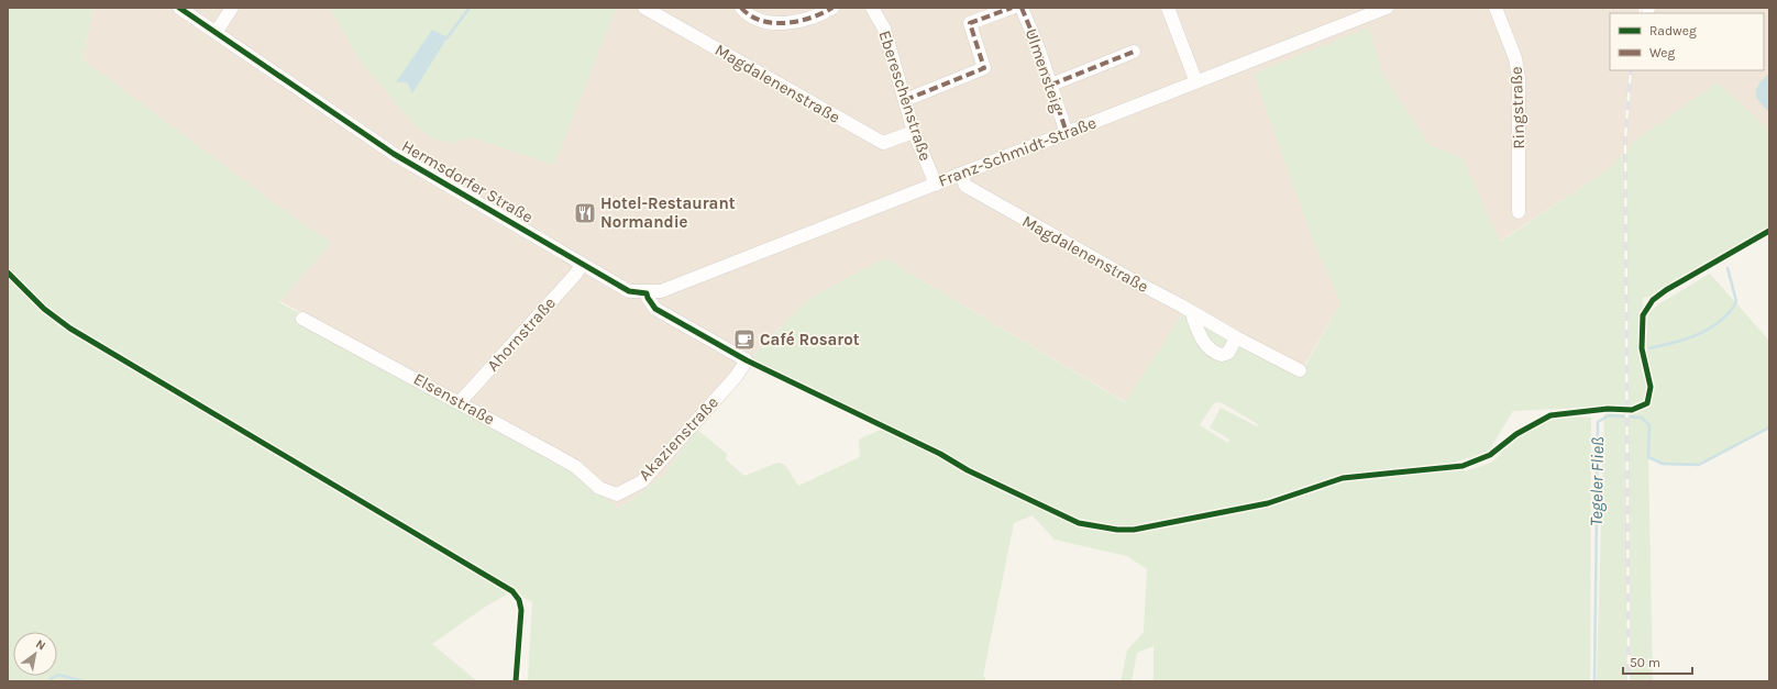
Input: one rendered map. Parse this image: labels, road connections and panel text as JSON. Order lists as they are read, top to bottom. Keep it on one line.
{"streets":{"street":["Ulmensteig","Magdalenenstraße","Ebereschenstraße","Ringstraße","Franz-Schmidt-Straße","Hermsdorfer Straße","Ahornstraße","Elsenstraße","Akazienstraße"]},"crossings":[["Ulmensteig","Franz-Schmidt-Straße"],["Magdalenenstraße","Ebereschenstraße"],["Magdalenenstraße","Franz-Schmidt-Straße"],["Ebereschenstraße","Franz-Schmidt-Straße"],["Franz-Schmidt-Straße","Hermsdorfer Straße"],["Franz-Schmidt-Straße","Akazienstraße"],["Hermsdorfer Straße","Ahornstraße"],["Hermsdorfer Straße","Akazienstraße"],["Ahornstraße","Elsenstraße"],["Elsenstraße","Akazienstraße"]],"water":["Tegeler Fließ"],"places":{"restaurant":["Hotel-Restaurant Normandie"],"cafe":["Café Rosarot"]},"legend":["Radweg","Weg"],"scale_bar":"50 m","north":"top right"}
